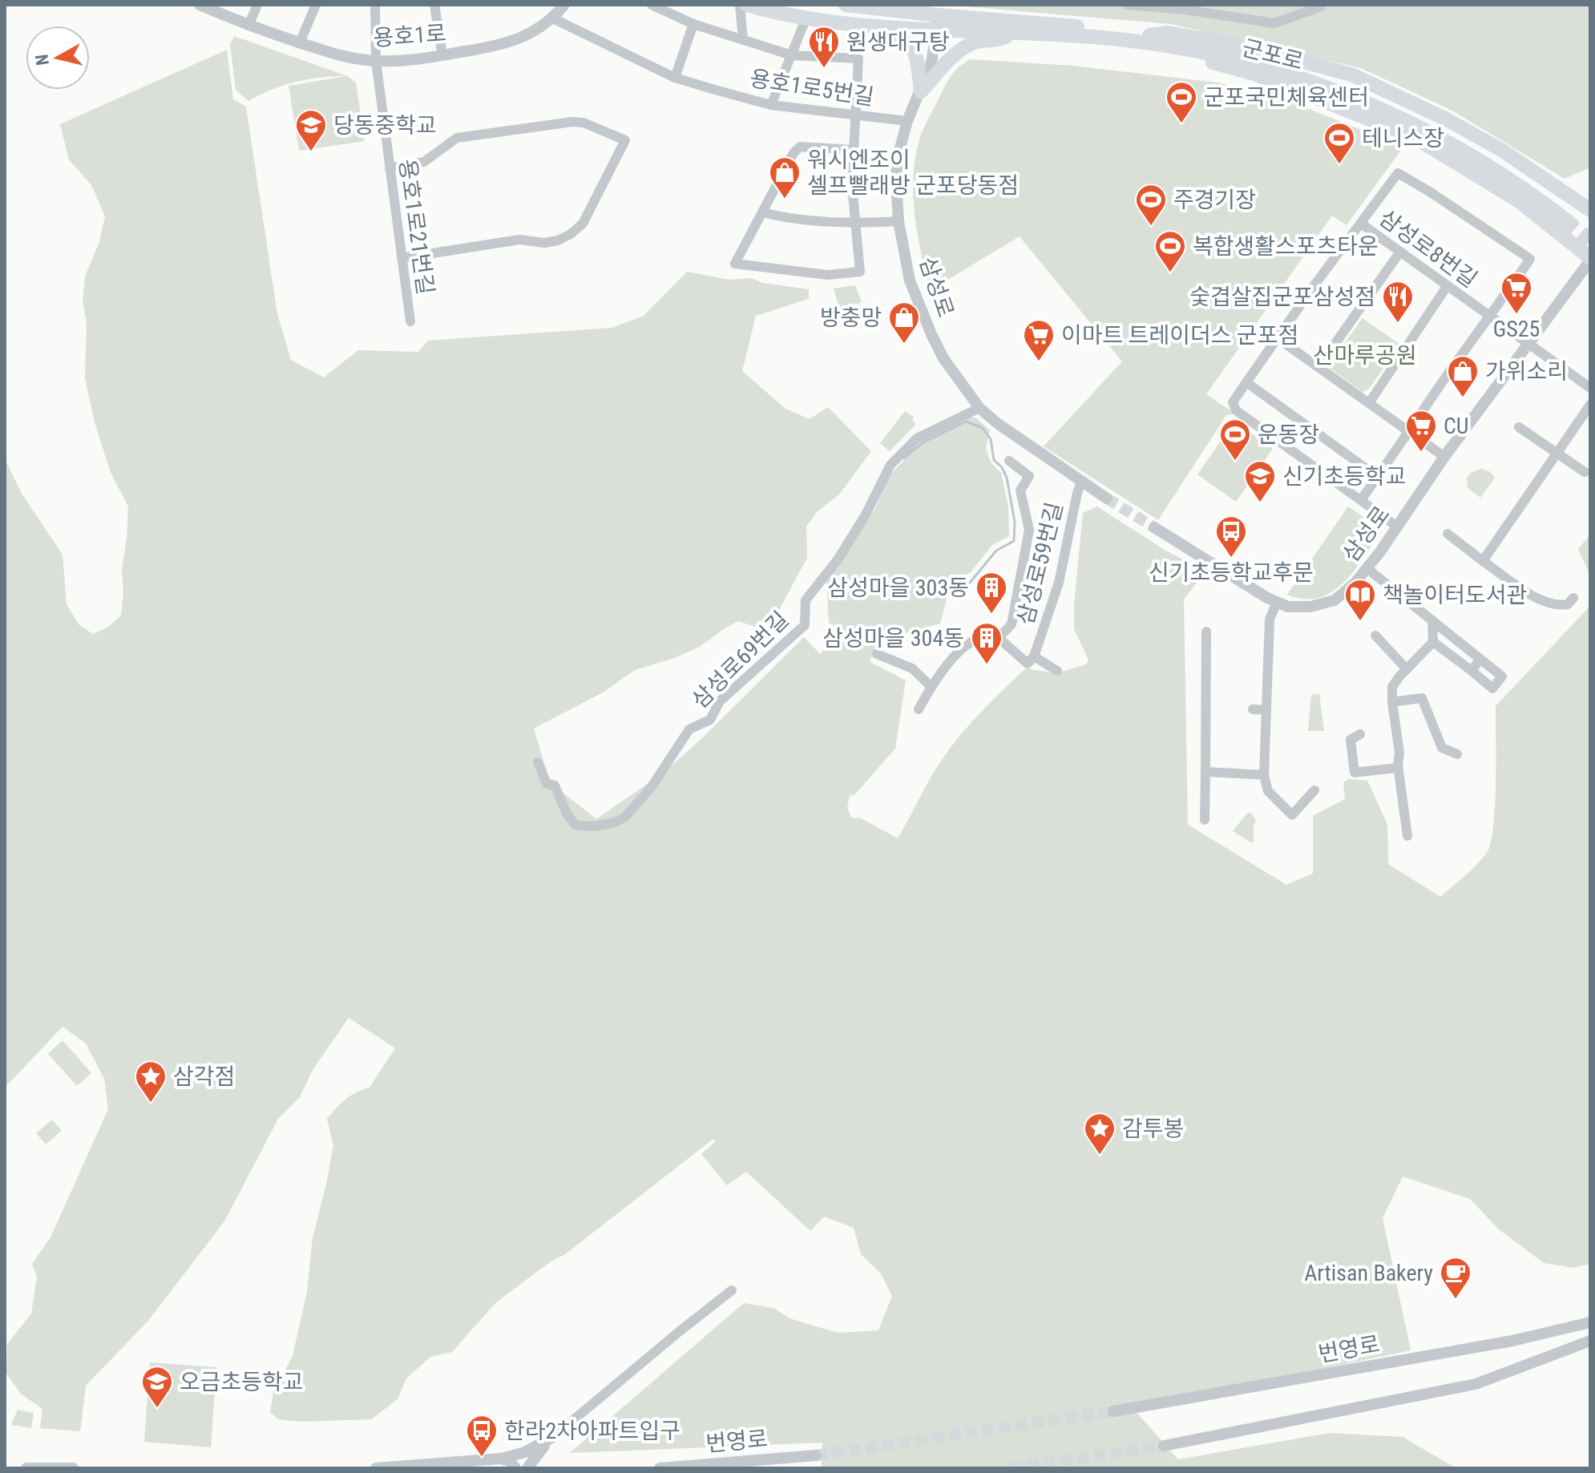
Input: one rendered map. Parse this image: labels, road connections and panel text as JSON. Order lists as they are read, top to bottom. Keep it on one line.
{"streets":{"main road":["군포로"],"street":["용호1로","용호1로5번길","용호1로21번길","삼성로8번길","삼성로","삼성로59번길","삼성로69번길","번영로"]},"crossings":[["용호1로","용호1로5번길"],["용호1로","용호1로21번길"],["군포로","삼성로"],["용호1로5번길","삼성로"],["삼성로8번길","삼성로"],["삼성로","삼성로59번길"],["삼성로","삼성로69번길"]],"parks":["산마루공원"],"places":{"restaurant":["원생대구탕","숯겹살집군포삼성점"],"sports":["군포국민체육센터","테니스장","주경기장","복합생활스포츠타운","운동장"],"school or university":["당동중학교","신기초등학교","오금초등학교"],"shop":["워시엔조이 셀프빨래방 군포당동점","방충망","가위소리"],"supermarket":["GS25","이마트 트레이더스 군포점","CU"],"bus stop":["신기초등학교후문","한라2차아파트입구"],"building":["삼성마을 303동","삼성마을 304동"],"library":["책놀이터도서관"],"place":["삼각점","감투봉"],"cafe":["Artisan Bakery"]},"north":"left"}
